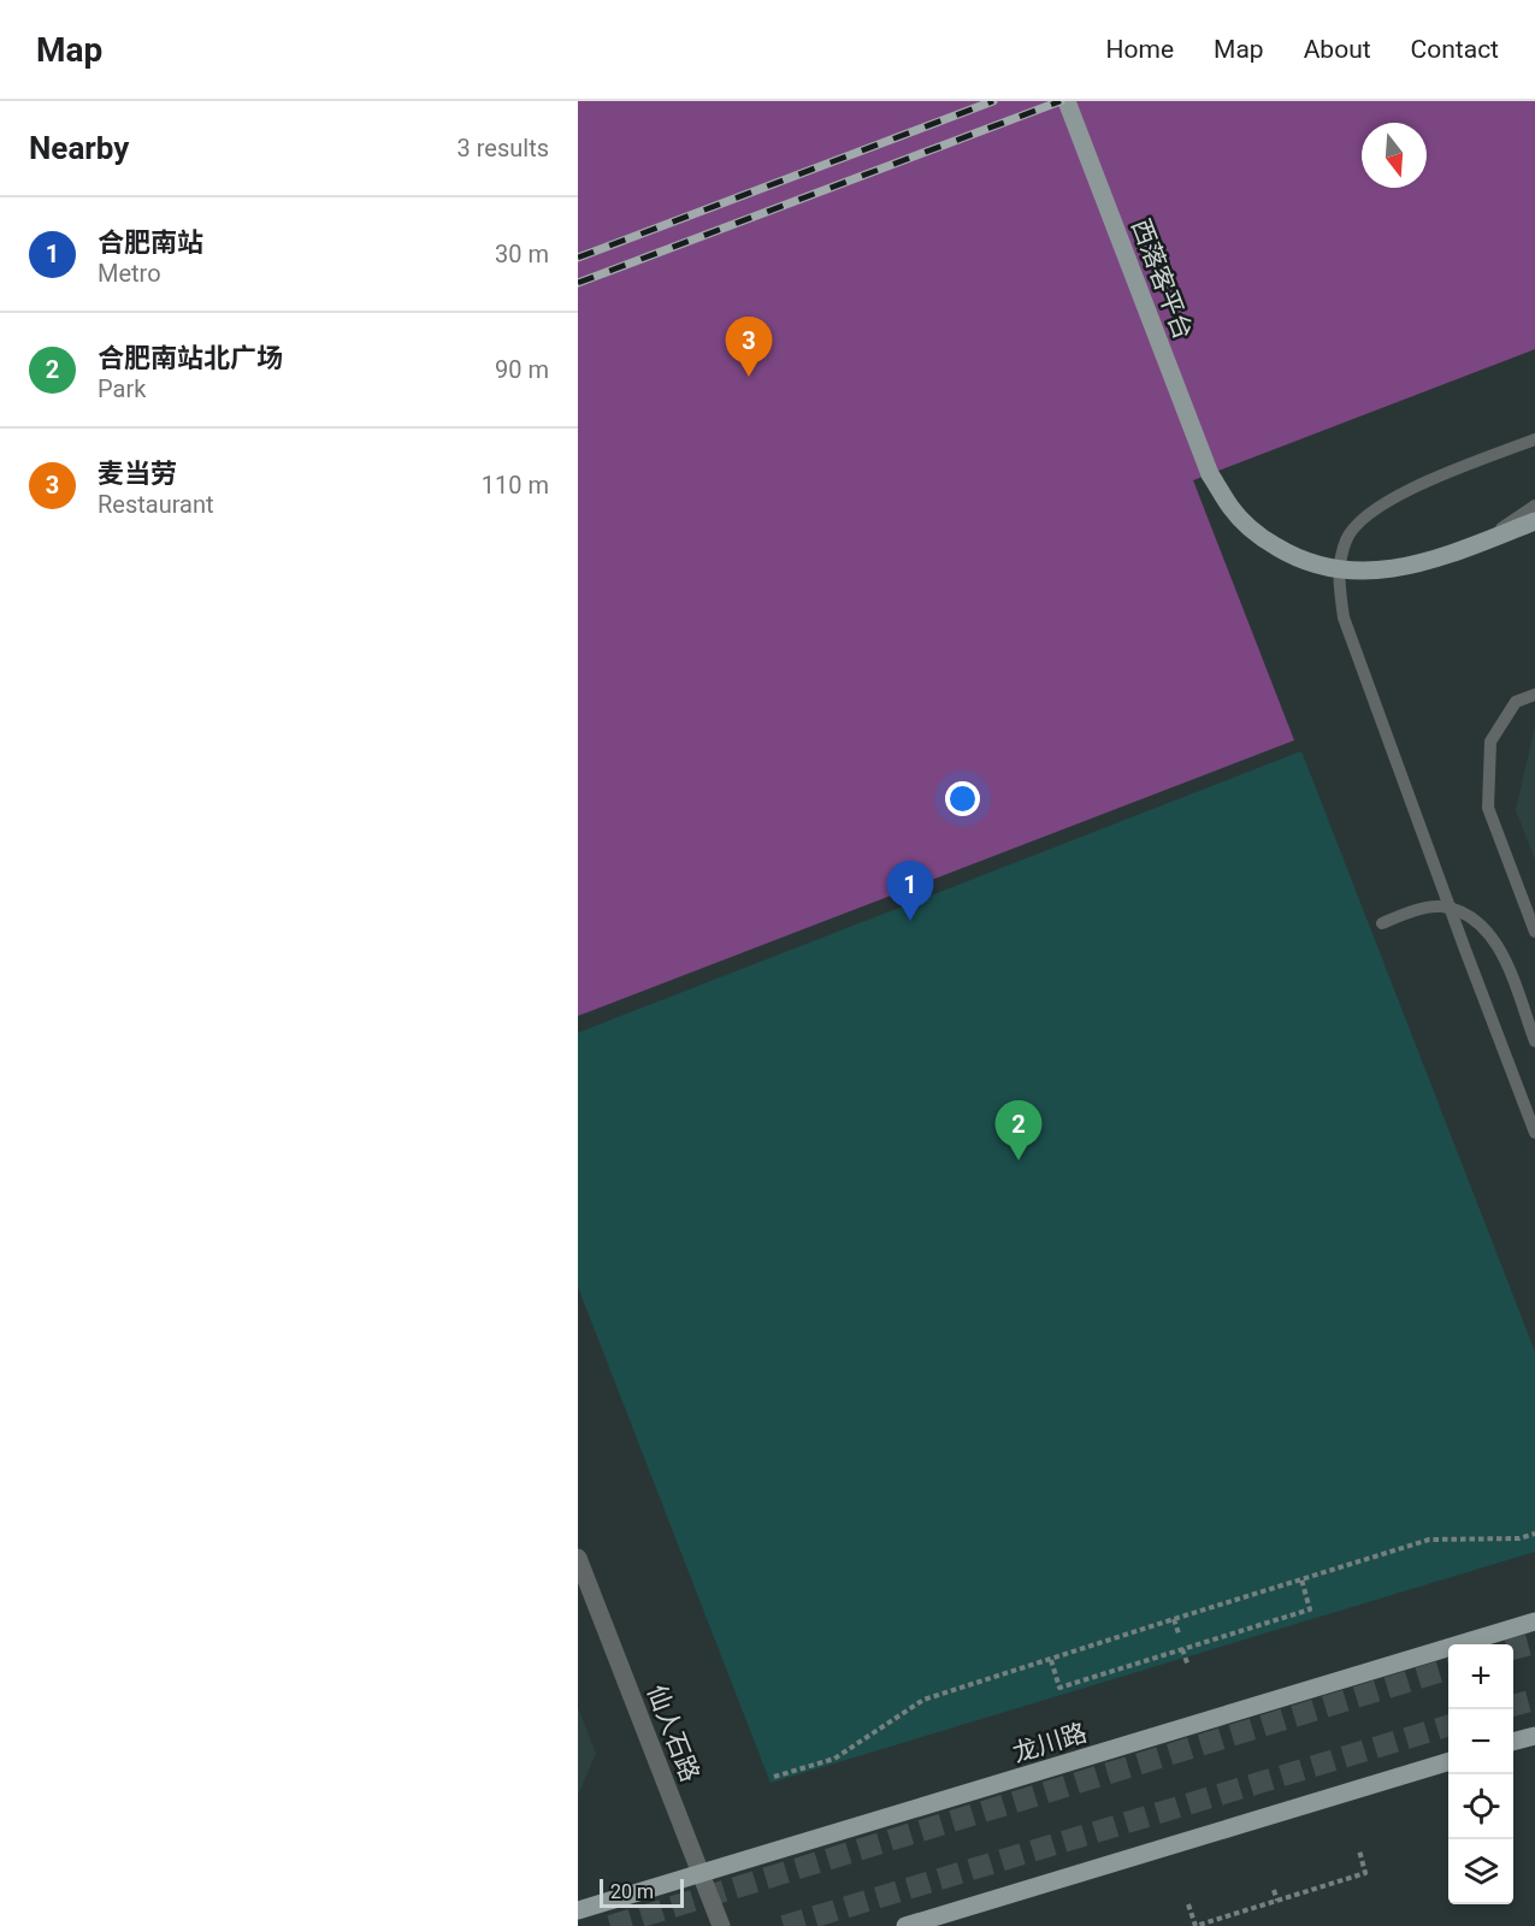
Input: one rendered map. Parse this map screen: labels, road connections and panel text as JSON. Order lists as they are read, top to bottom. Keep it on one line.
{"streets":{"main road":["西落客平台","龙川路"],"street":["仙人石路"]},"crossings":[["仙人石路","龙川路"]],"scale_bar":"20 m","north":"bottom","page":{"header":"Map","nav":["Home","Map","About","Contact"],"heading":["Nearby","3 results"],"list":[{"mark":"1","name":"合肥南站","note":"Metro","value":"30 m"},{"mark":"2","name":"合肥南站北广场","note":"Park","value":"90 m"},{"mark":"3","name":"麦当劳","note":"Restaurant","value":"110 m"}],"pins":["3","1","2"],"map_buttons":["+","−"],"scale":"20 m"}}
